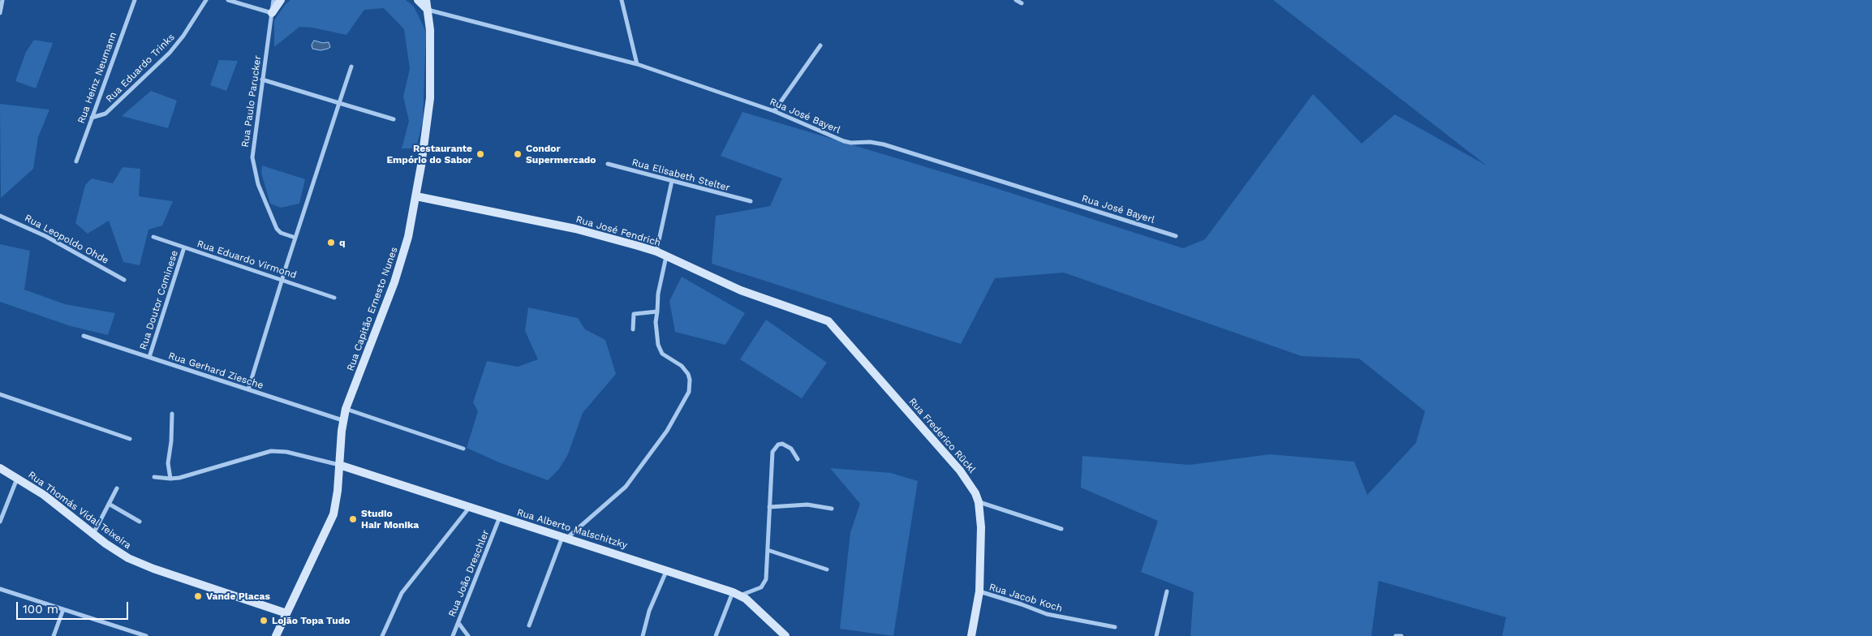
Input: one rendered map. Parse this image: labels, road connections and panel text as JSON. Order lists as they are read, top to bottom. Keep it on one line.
{"streets":{"street":["Rua Eduardo Trinks","Rua Heinz Neumann","Rua Paulo Parucker","Rua José Bayerl","Rua Elisabeth Stelter","Rua José Fendrich","Rua Leopoldo Ohde","Rua Eduardo Virmond","Rua Doutor Cominese","Rua Capitão Ernesto Nunes","Rua Gerhard Ziesche","Rua Frederico Rückl","Rua Thomás Vidal Teixeira","Rua Alberto Malschitzky","Rua João Dreschler","Rua Jacob Koch"]},"crossings":[["Rua Eduardo Trinks","Rua Heinz Neumann"],["Rua José Bayerl","Rua Capitão Ernesto Nunes"],["Rua José Fendrich","Rua Capitão Ernesto Nunes"],["Rua José Fendrich","Rua Frederico Rückl"],["Rua Eduardo Virmond","Rua Doutor Cominese"],["Rua Doutor Cominese","Rua Gerhard Ziesche"],["Rua Capitão Ernesto Nunes","Rua Gerhard Ziesche"],["Rua Capitão Ernesto Nunes","Rua Thomás Vidal Teixeira"],["Rua Capitão Ernesto Nunes","Rua Alberto Malschitzky"],["Rua Frederico Rückl","Rua Jacob Koch"],["Rua Alberto Malschitzky","Rua João Dreschler"]],"places":["Restaurante Empório do Sabor","Condor Supermercado","q","Studio Hair Monika","Vande Placas","Lojão Topa Tudo"],"scale_bar":"100 m"}
